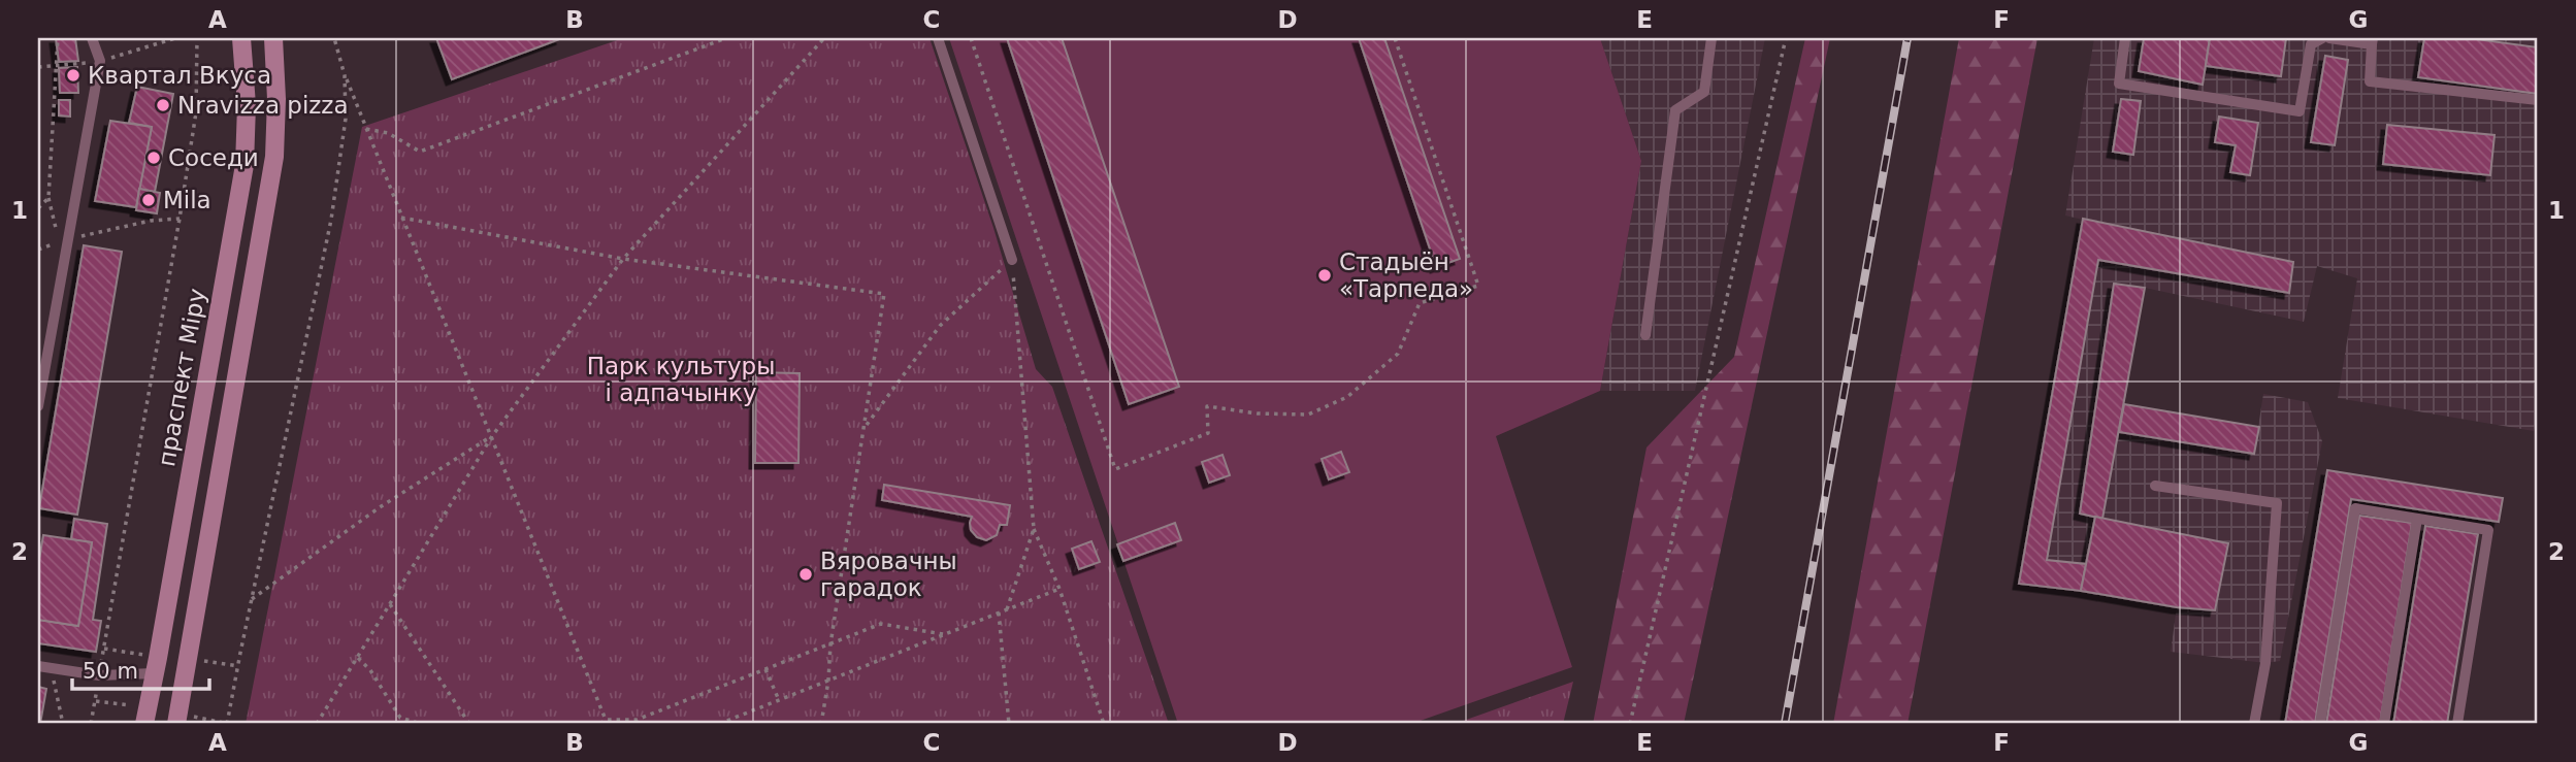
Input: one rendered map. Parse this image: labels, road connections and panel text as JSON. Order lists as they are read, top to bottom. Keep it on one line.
{"streets":{"main road":["праспект Міру"]},"parks":["Парк культуры і адпачынку"],"places":["Квартал Вкуса","Nravizza pizza","Соседи","Mila","Стадыён «Тарпеда»","Вяровачны гарадок"],"scale_bar":"50 m","grid":{"columns":["A","B","C","D","E","F","G"],"rows":["1","2"]}}
